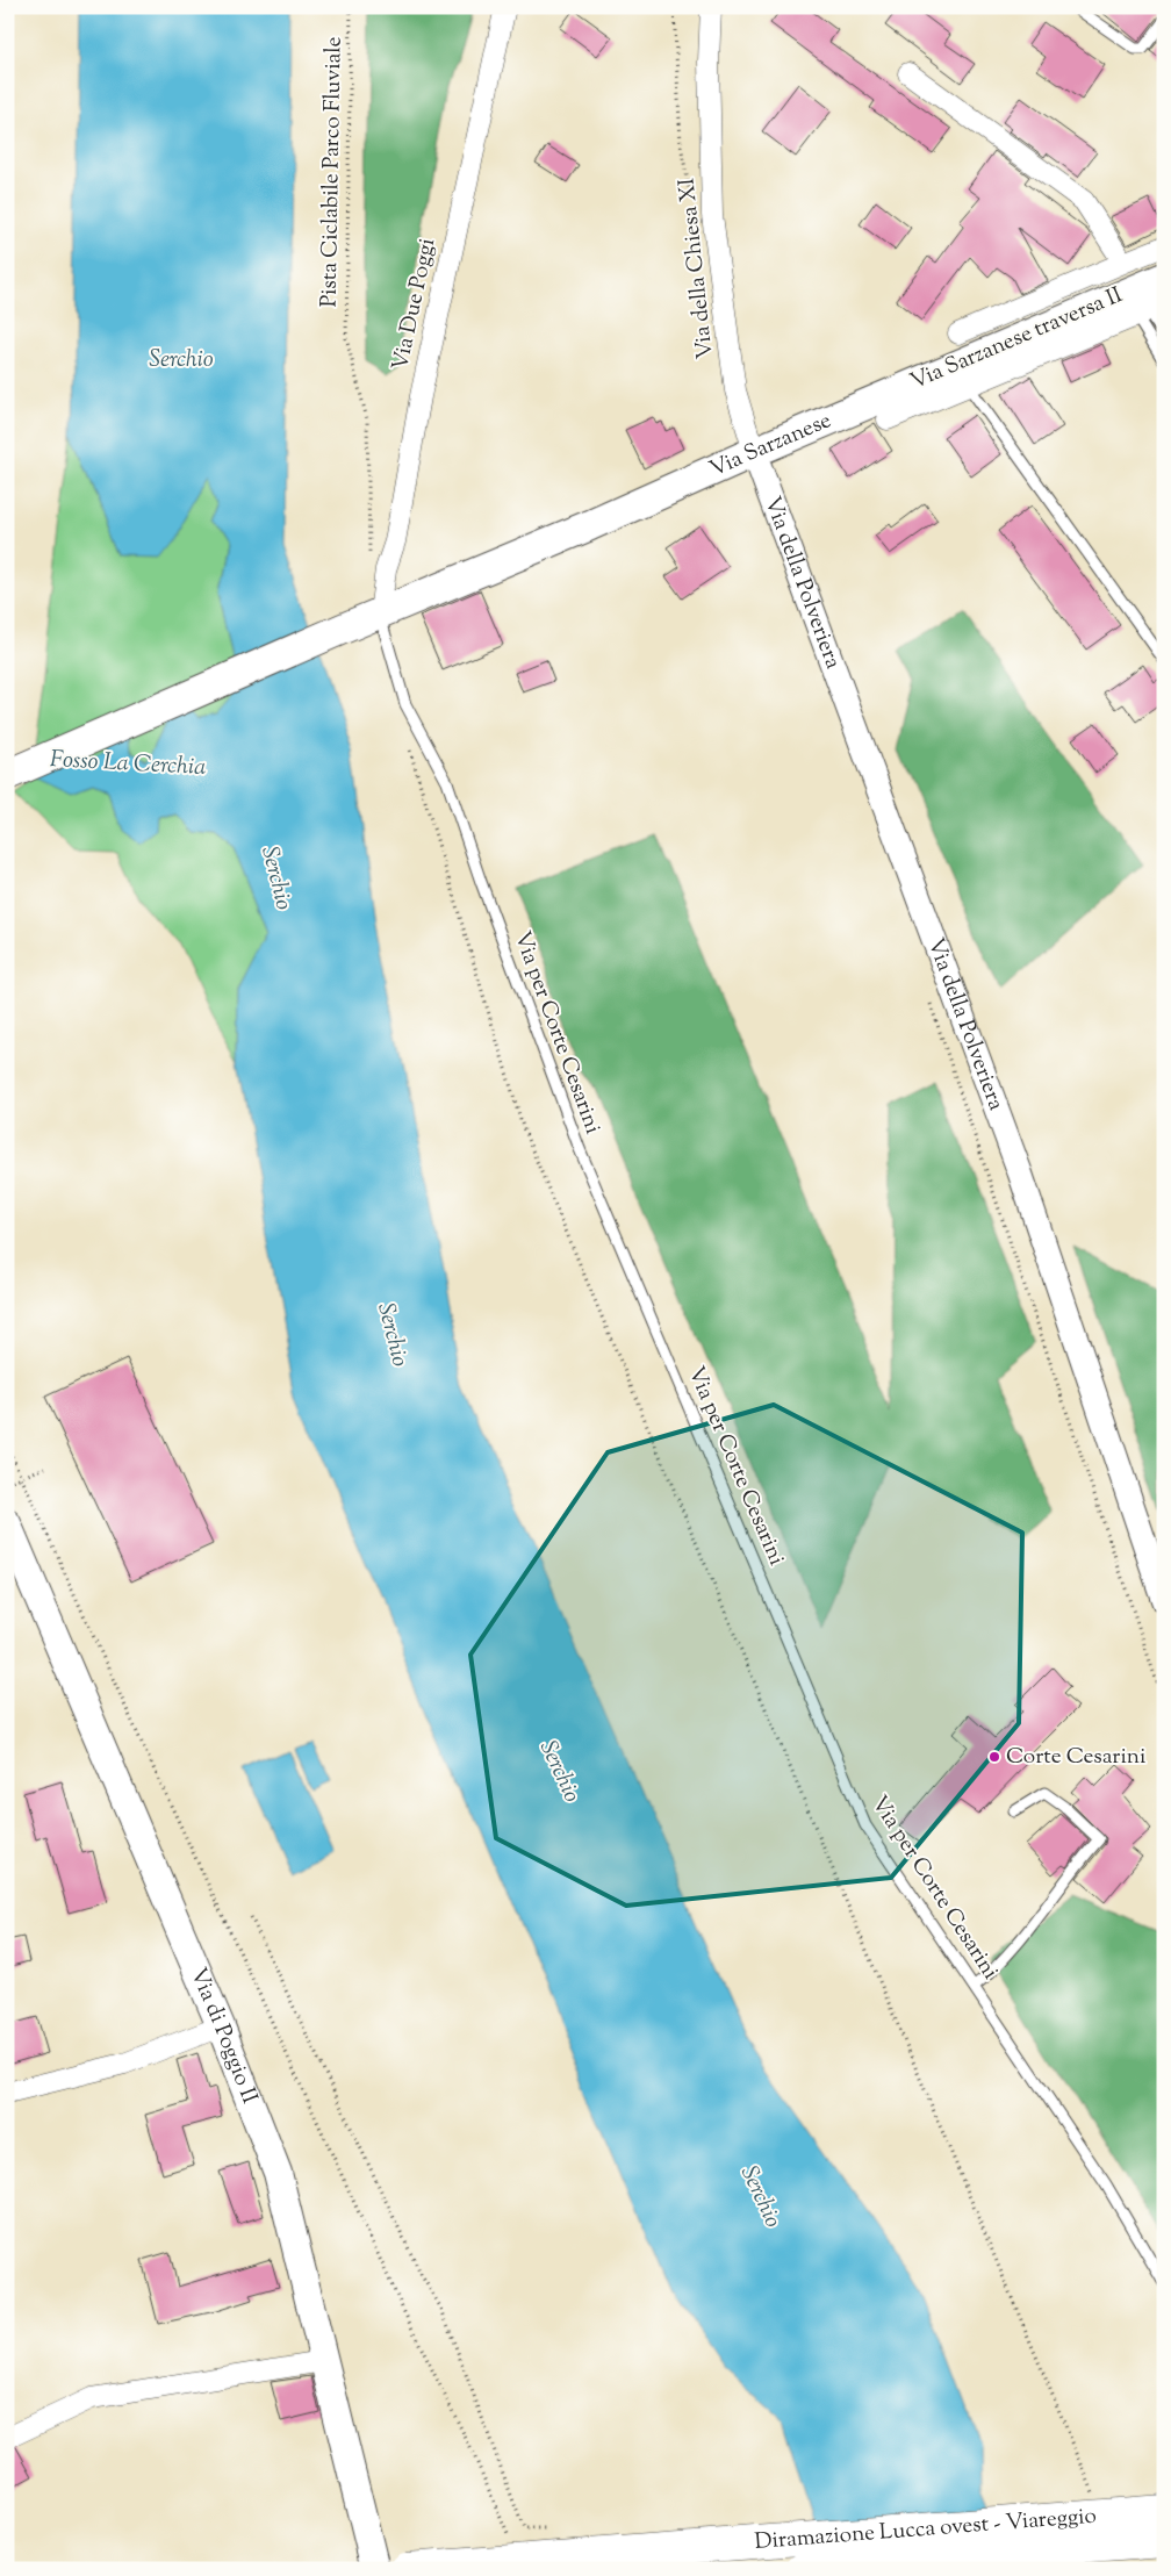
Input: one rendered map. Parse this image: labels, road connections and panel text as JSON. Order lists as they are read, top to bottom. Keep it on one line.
{"streets":{"highway":["Diramazione Lucca ovest - Viareggio"],"main road":["Via Sarzanese","Via di Poggio II"],"street":["Via della Chiesa XI","Via Due Poggi","Via Sarzanese traversa II","Via della Polveriera"],"lane":["Via per Corte Cesarini"],"path":["Pista Ciclabile Parco Fluviale"]},"crossings":[["Via della Chiesa XI","Via Sarzanese"],["Via della Chiesa XI","Via della Polveriera"],["Via Due Poggi","Via Sarzanese"],["Via Due Poggi","Via per Corte Cesarini"],["Via Sarzanese","Via della Polveriera"],["Via Sarzanese","Via per Corte Cesarini"]],"water":["Serchio","Fosso La Cerchia"],"places":["Corte Cesarini"]}
